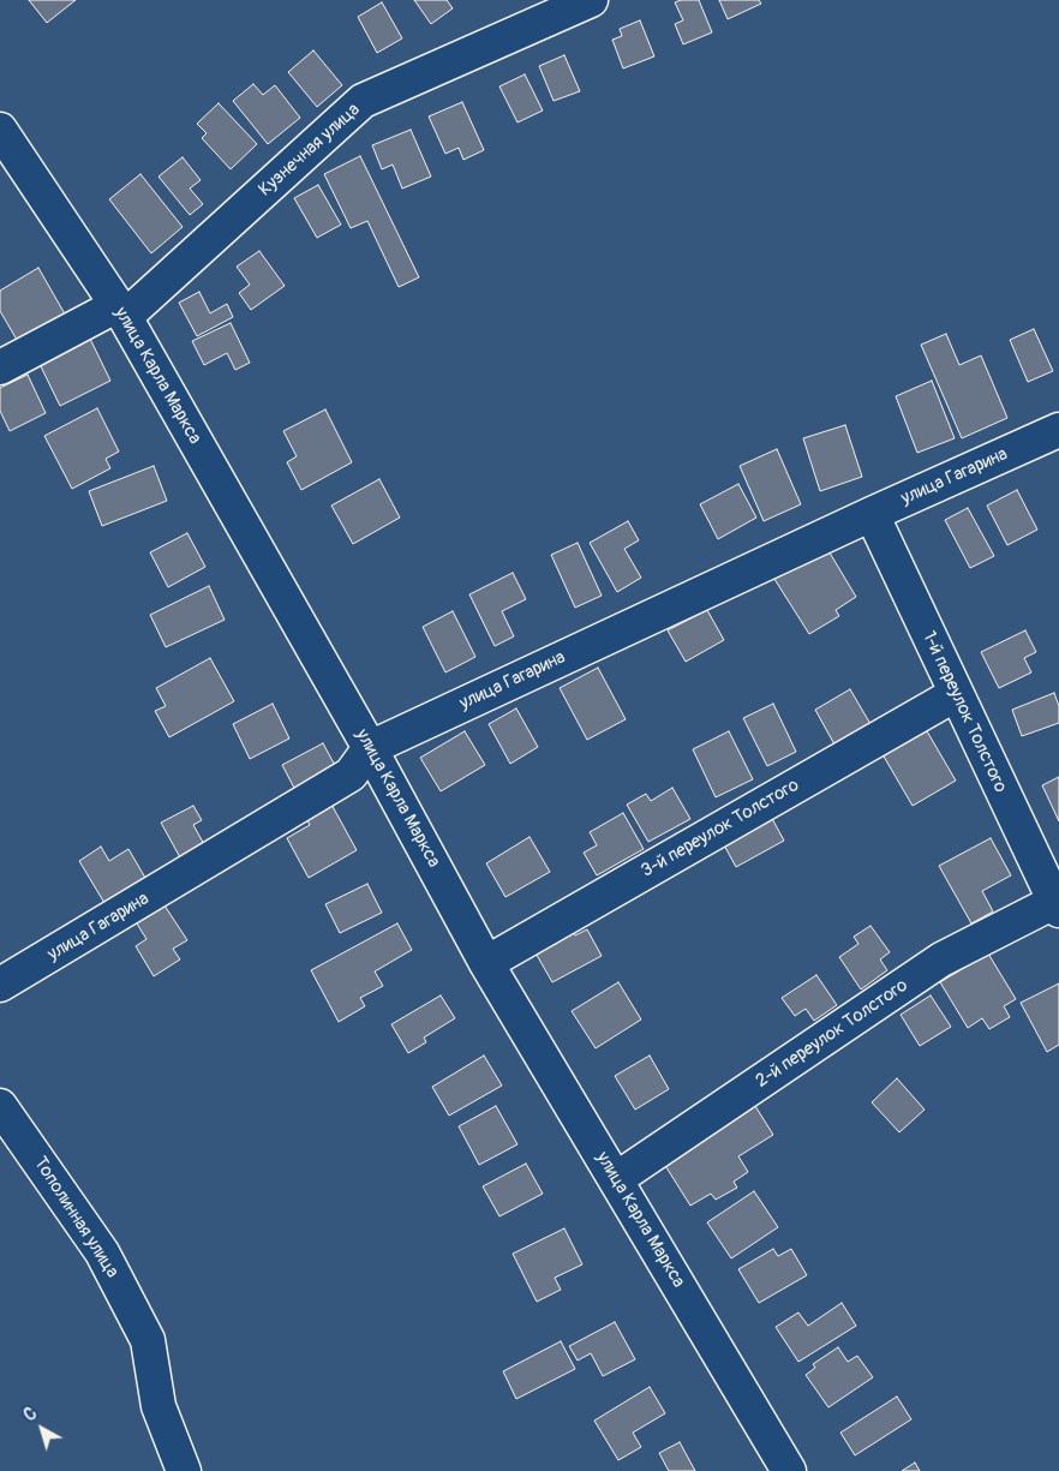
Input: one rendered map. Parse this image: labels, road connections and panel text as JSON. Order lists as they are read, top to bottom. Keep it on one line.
{"streets":{"street":["Кузнечная улица","улица Карла Маркса","улица Гагарина","1-й переулок Толстого","3-й переулок Толстого","2-й переулок Толстого","Тополинная улица"]},"crossings":[["Кузнечная улица","улица Карла Маркса"],["улица Карла Маркса","улица Гагарина"],["улица Карла Маркса","3-й переулок Толстого"],["улица Карла Маркса","2-й переулок Толстого"],["улица Гагарина","1-й переулок Толстого"],["1-й переулок Толстого","3-й переулок Толстого"],["1-й переулок Толстого","2-й переулок Толстого"]],"north":"top left"}
